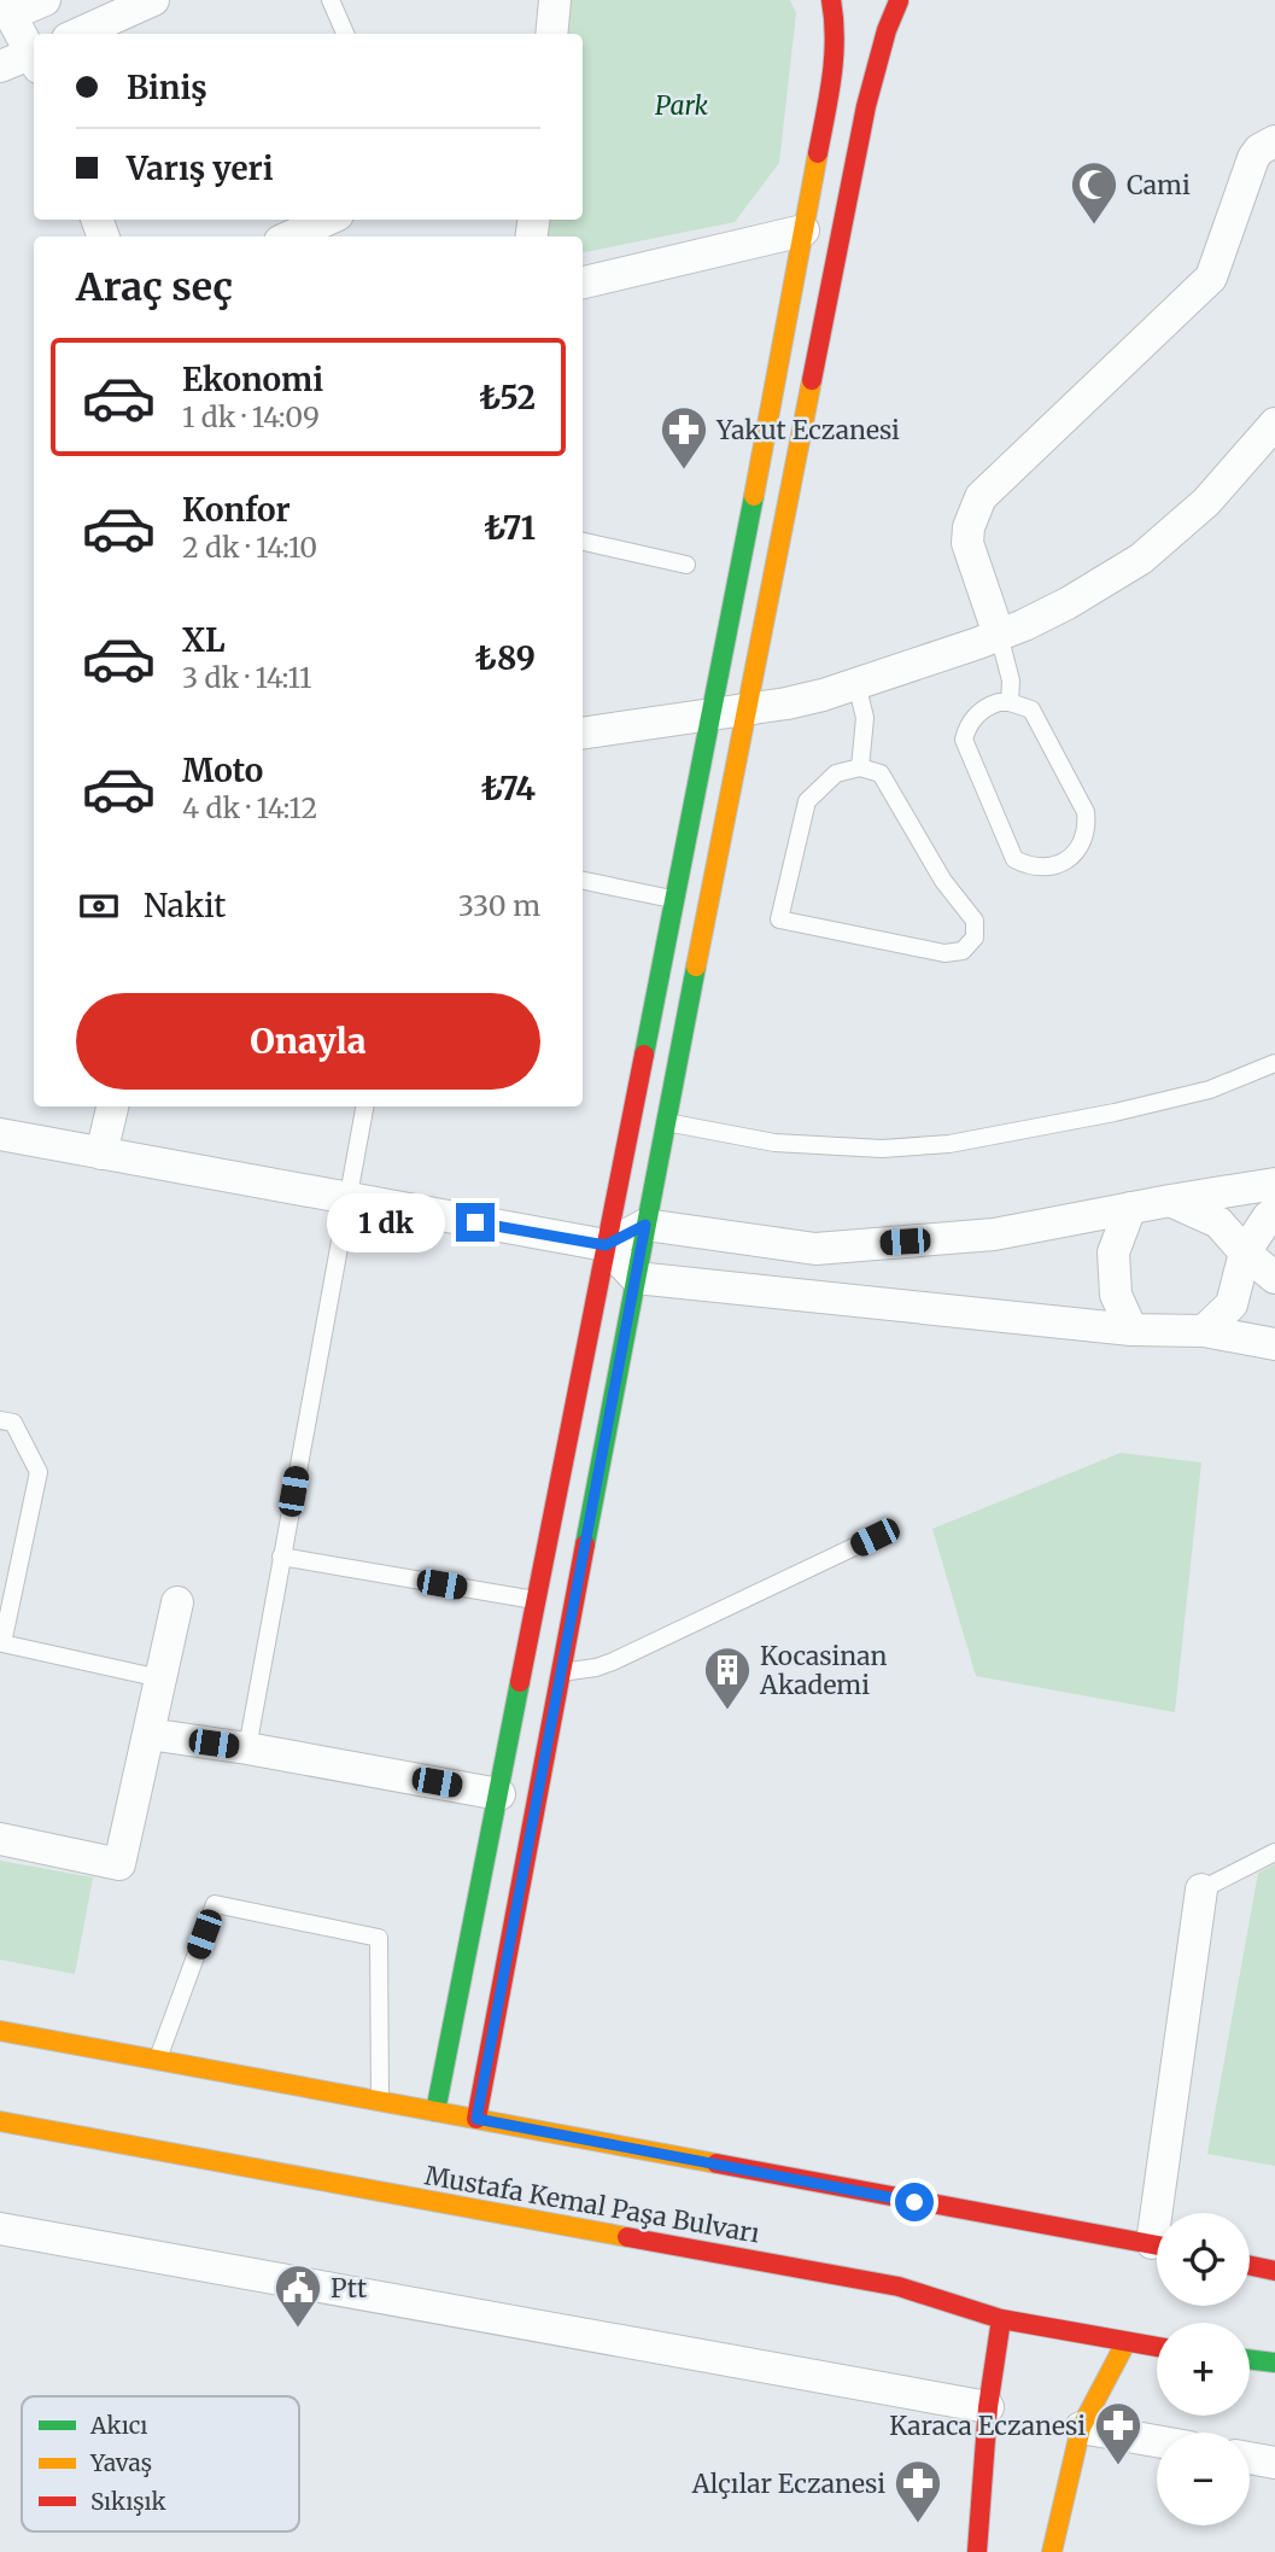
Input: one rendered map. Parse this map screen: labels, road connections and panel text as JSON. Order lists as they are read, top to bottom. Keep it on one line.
{"streets":{"street":["Mustafa Kemal Paşa Bulvarı"]},"parks":["Park"],"places":{"mosque":["Cami"],"pharmacy":["Yakut Eczanesi","Karaca Eczanesi","Alçılar Eczanesi"],"building":["Kocasinan Akademi"],"public building":["Ptt"]},"legend":["Akıcı","Yavaş","Sıkışık"],"page":{"banner":["Biniş","Varış yeri"],"heading":"Araç seç","list":[{"name":"Ekonomi","note":"1 dk · 14:09","value":"₺52"},{"name":"Konfor","note":"2 dk · 14:10","value":"₺71"},{"name":"XL","note":"3 dk · 14:11","value":"₺89"},{"name":"Moto","note":"4 dk · 14:12","value":"₺74"}],"pay":["Nakit","330 m"],"buttons":"Onayla","bubble":"1 dk","map_buttons":["+","−"]}}
